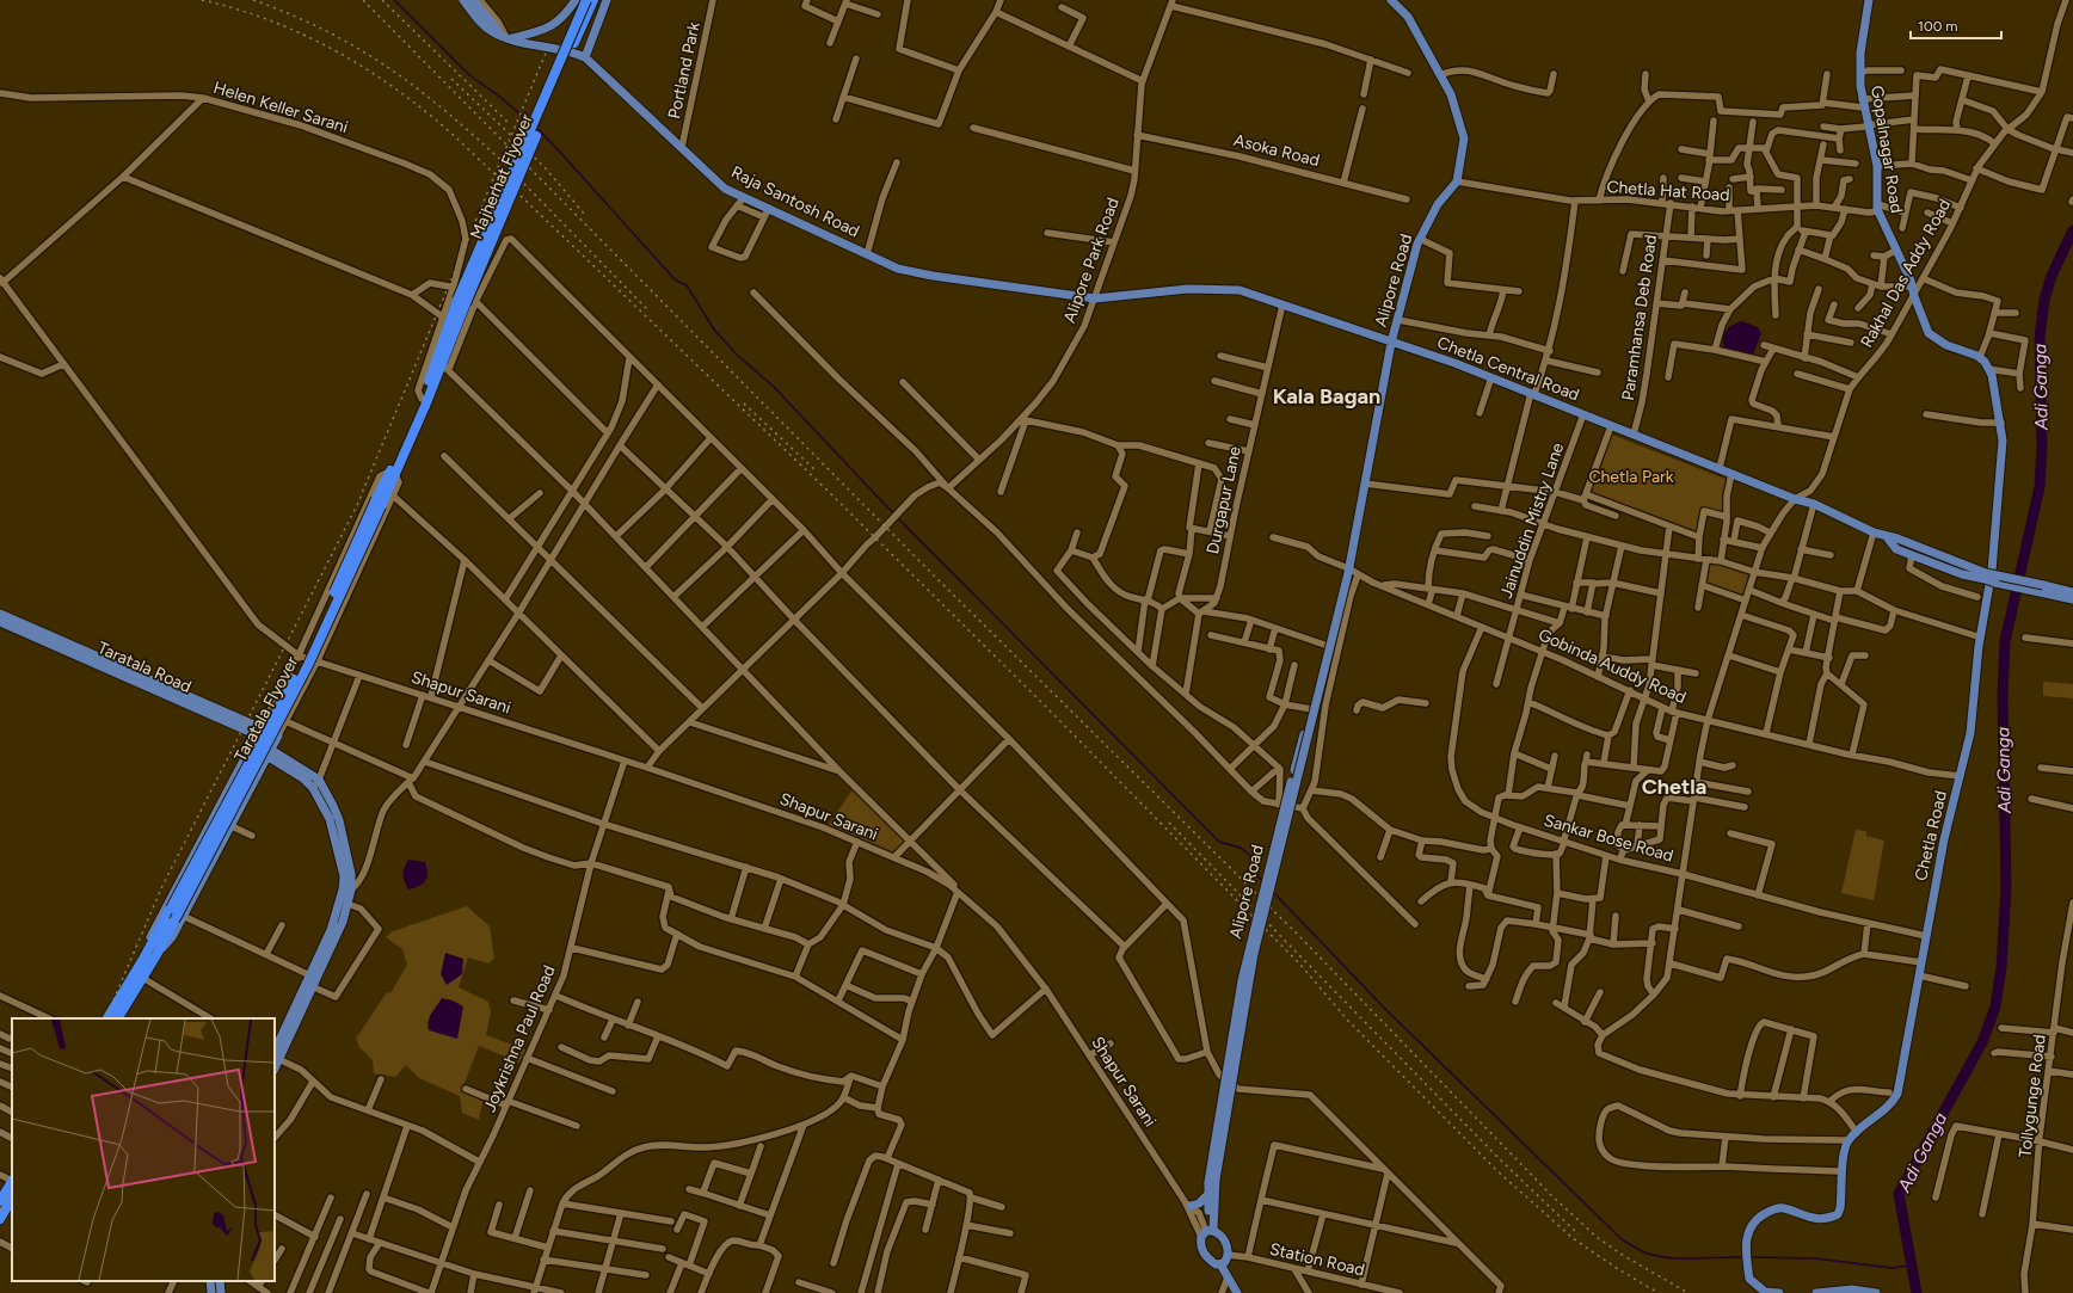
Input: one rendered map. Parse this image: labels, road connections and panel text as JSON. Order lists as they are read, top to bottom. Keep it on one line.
{"streets":{"highway":["Majherhat Flyover","Taratala Flyover"],"main road":["Gopalnagar Road","Raja Santosh Road","Alipore Road","Chetla Central Road","Taratala Road","Chetla Road"],"street":["Portland Park","Helen Keller Sarani","Asoka Road","Chetla Hat Road","Alipore Park Road","Rakhal Das Addy Road","Paramhansa Deb Road","Durgapur Lane","Jainuddin Mistry Lane","Gobinda Auddy Road","Shapur Sarani","Sankar Bose Road","Joykrishna Paul Road","Tollygunge Road","Station Road"]},"crossings":[["Portland Park","Raja Santosh Road"],["Helen Keller Sarani","Shapur Sarani"],["Gopalnagar Road","Chetla Hat Road"],["Gopalnagar Road","Rakhal Das Addy Road"],["Asoka Road","Alipore Park Road"],["Chetla Hat Road","Alipore Road"],["Chetla Hat Road","Paramhansa Deb Road"],["Raja Santosh Road","Alipore Park Road"],["Raja Santosh Road","Chetla Central Road"],["Alipore Park Road","Chetla Central Road"],["Rakhal Das Addy Road","Chetla Central Road"],["Rakhal Das Addy Road","Gobinda Auddy Road"],["Rakhal Das Addy Road","Sankar Bose Road"],["Alipore Road","Chetla Central Road"],["Alipore Road","Gobinda Auddy Road"],["Alipore Road","Shapur Sarani"],["Alipore Road","Station Road"],["Paramhansa Deb Road","Chetla Central Road"],["Chetla Central Road","Durgapur Lane"],["Chetla Central Road","Jainuddin Mistry Lane"],["Jainuddin Mistry Lane","Gobinda Auddy Road"],["Gobinda Auddy Road","Chetla Road"],["Gobinda Auddy Road","Sankar Bose Road"],["Shapur Sarani","Joykrishna Paul Road"],["Shapur Sarani","Station Road"],["Chetla Road","Sankar Bose Road"]],"districts":["Kala Bagan","Chetla"],"water":["Adi Ganga"],"parks":["Chetla Park"],"scale_bar":"100 m"}
